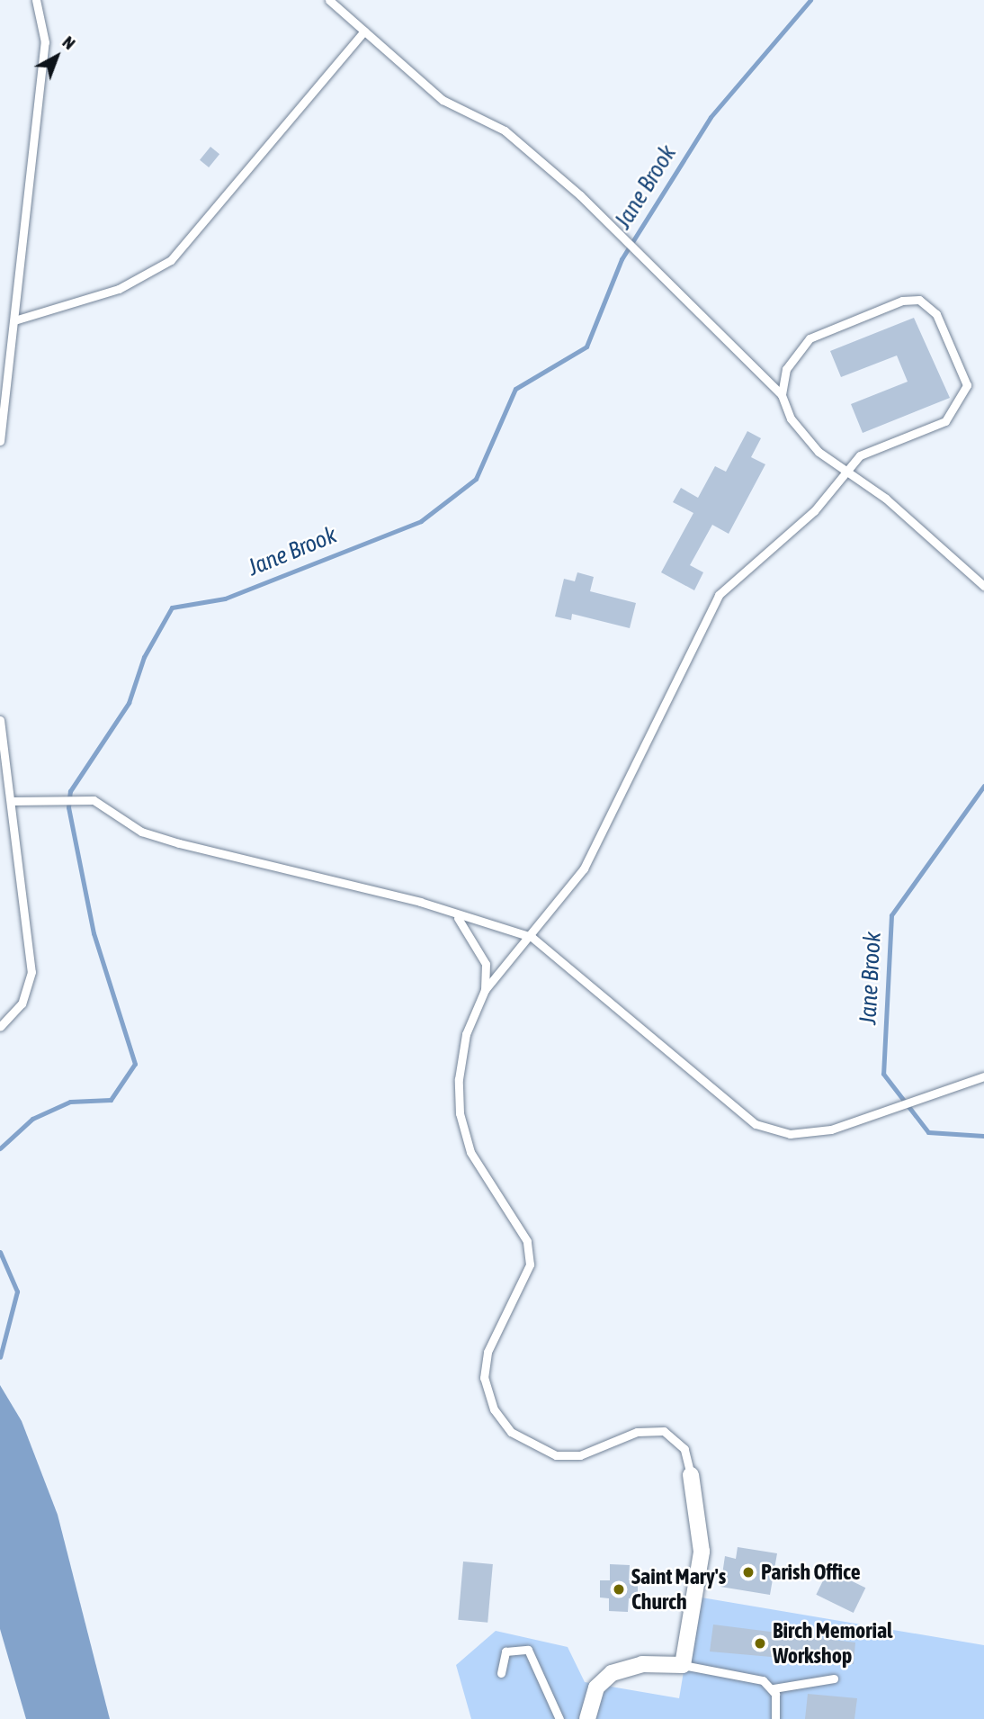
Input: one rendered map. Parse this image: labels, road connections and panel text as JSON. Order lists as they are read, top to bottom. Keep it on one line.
{"water":["Jane Brook"],"places":["Parish Office","Saint Mary's Church","Birch Memorial Workshop"],"north":"top right"}
